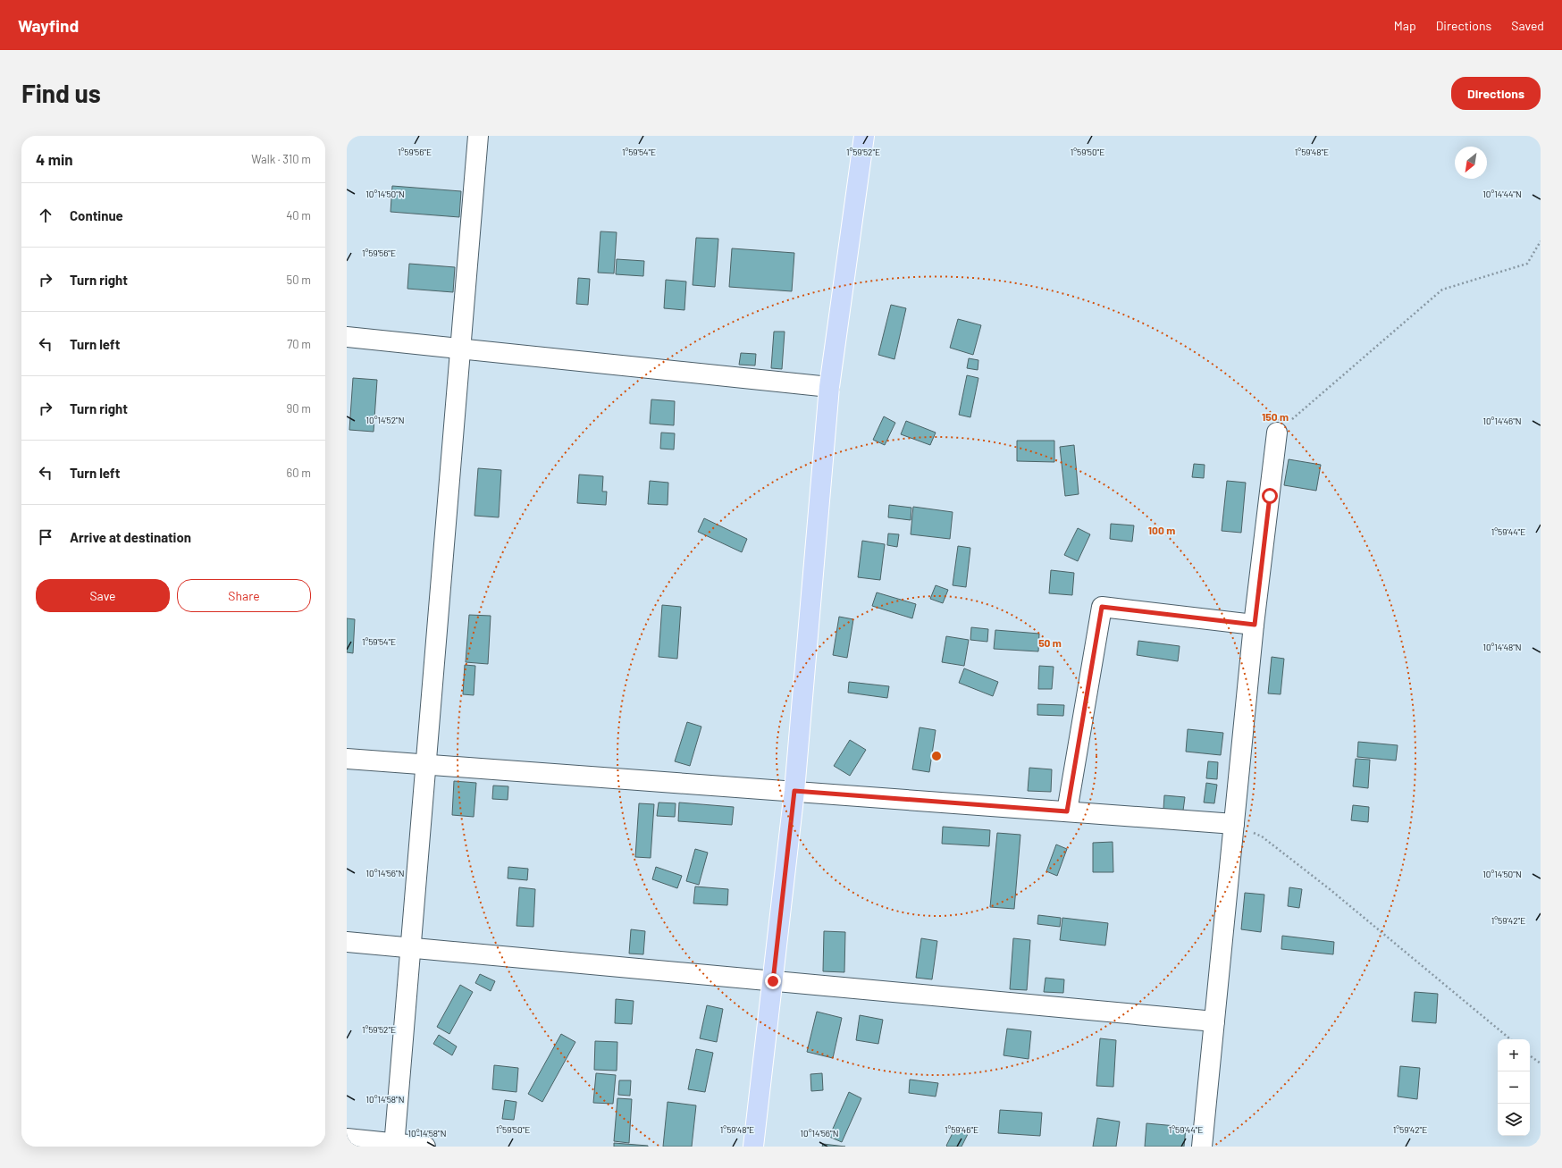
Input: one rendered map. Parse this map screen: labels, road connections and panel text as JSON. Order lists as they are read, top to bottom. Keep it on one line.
{"north":"bottom left","page":{"header":"Wayfind","nav":["Map","Directions","Saved"],"buttons":["Directions",["Save","Share"]],"title":"Find us","heading":["4 min","Walk · 310 m"],"list":[["Continue","40 m"],["Turn right","50 m"],["Turn left","70 m"],["Turn right","90 m"],["Turn left","60 m"],"Arrive at destination"],"map_buttons":["+","−"]},"coordinates":["1°59'56\"E","1°59'52\"E","1°59'50\"E","1°59'48\"E","1°59'54\"E","10°14'50\"N","10°14'44\"N","10°14'52\"N","10°14'46\"N","1°59'44\"E","10°14'48\"N","10°14'56\"N","1°59'42\"E","10°14'58\"N","1°59'46\"E"],"rings":["150 m","100 m","50 m"]}
